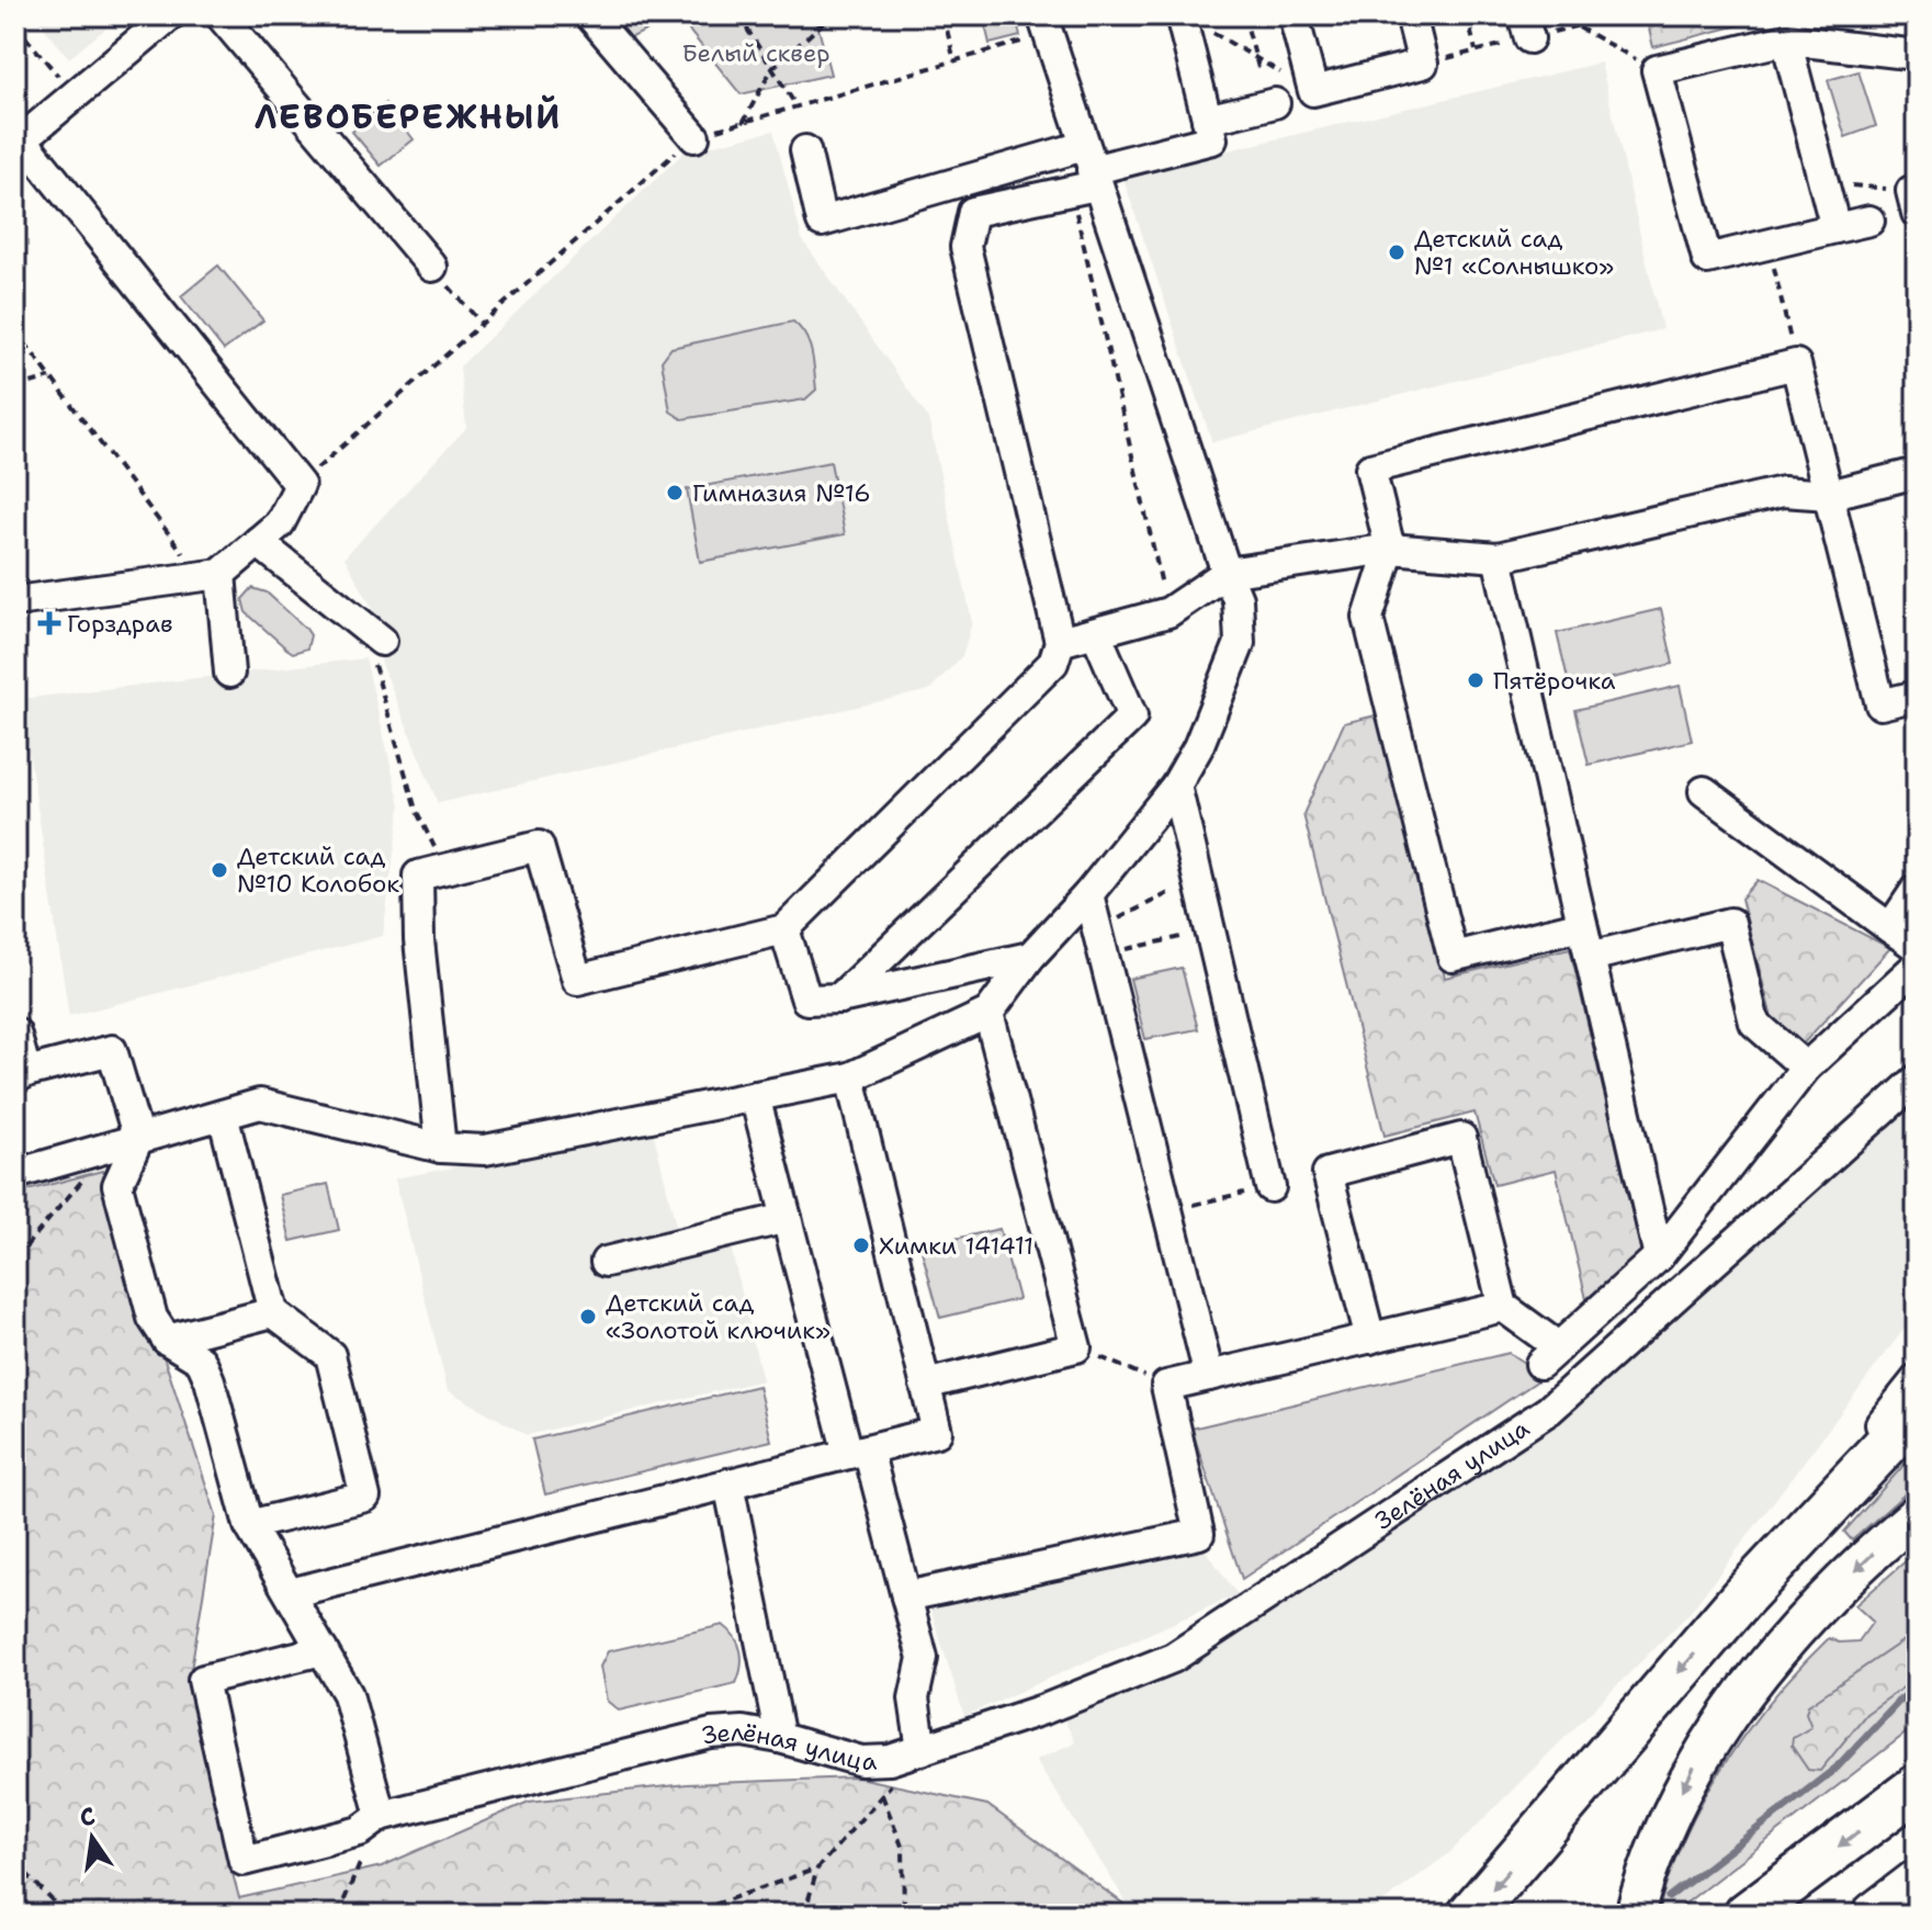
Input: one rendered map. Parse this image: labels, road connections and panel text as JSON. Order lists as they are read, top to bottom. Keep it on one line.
{"streets":{"street":["Зелёная улица"]},"districts":["ЛЕВОБЕРЕЖНЫЙ"],"parks":["Белый сквер"],"places":{"other":["Детский сад №1 «Солнышко»","Гимназия №16","Пятёрочка","Детский сад №10 Колобок","Химки 141411","Детский сад «Золотой ключик»"],"health":["Горздрав"]},"north":"top"}
